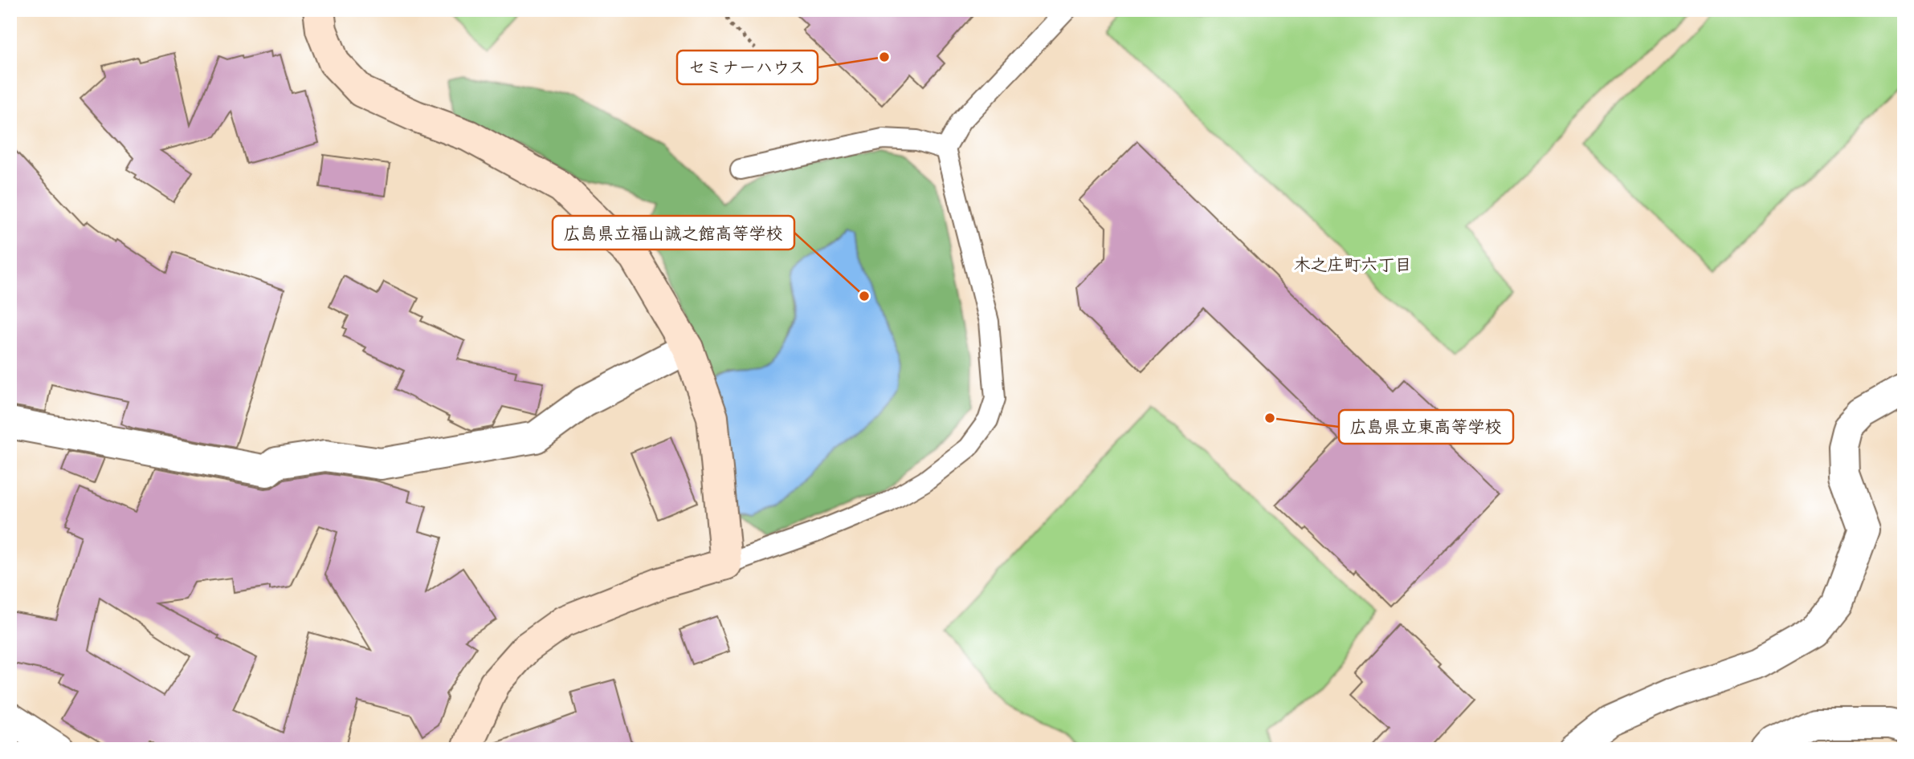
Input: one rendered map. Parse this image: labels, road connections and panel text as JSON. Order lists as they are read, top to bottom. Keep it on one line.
{"districts":["木之庄町六丁目"],"places":["セミナーハウス","広島県立福山誠之館高等学校","広島県立東高等学校"]}
